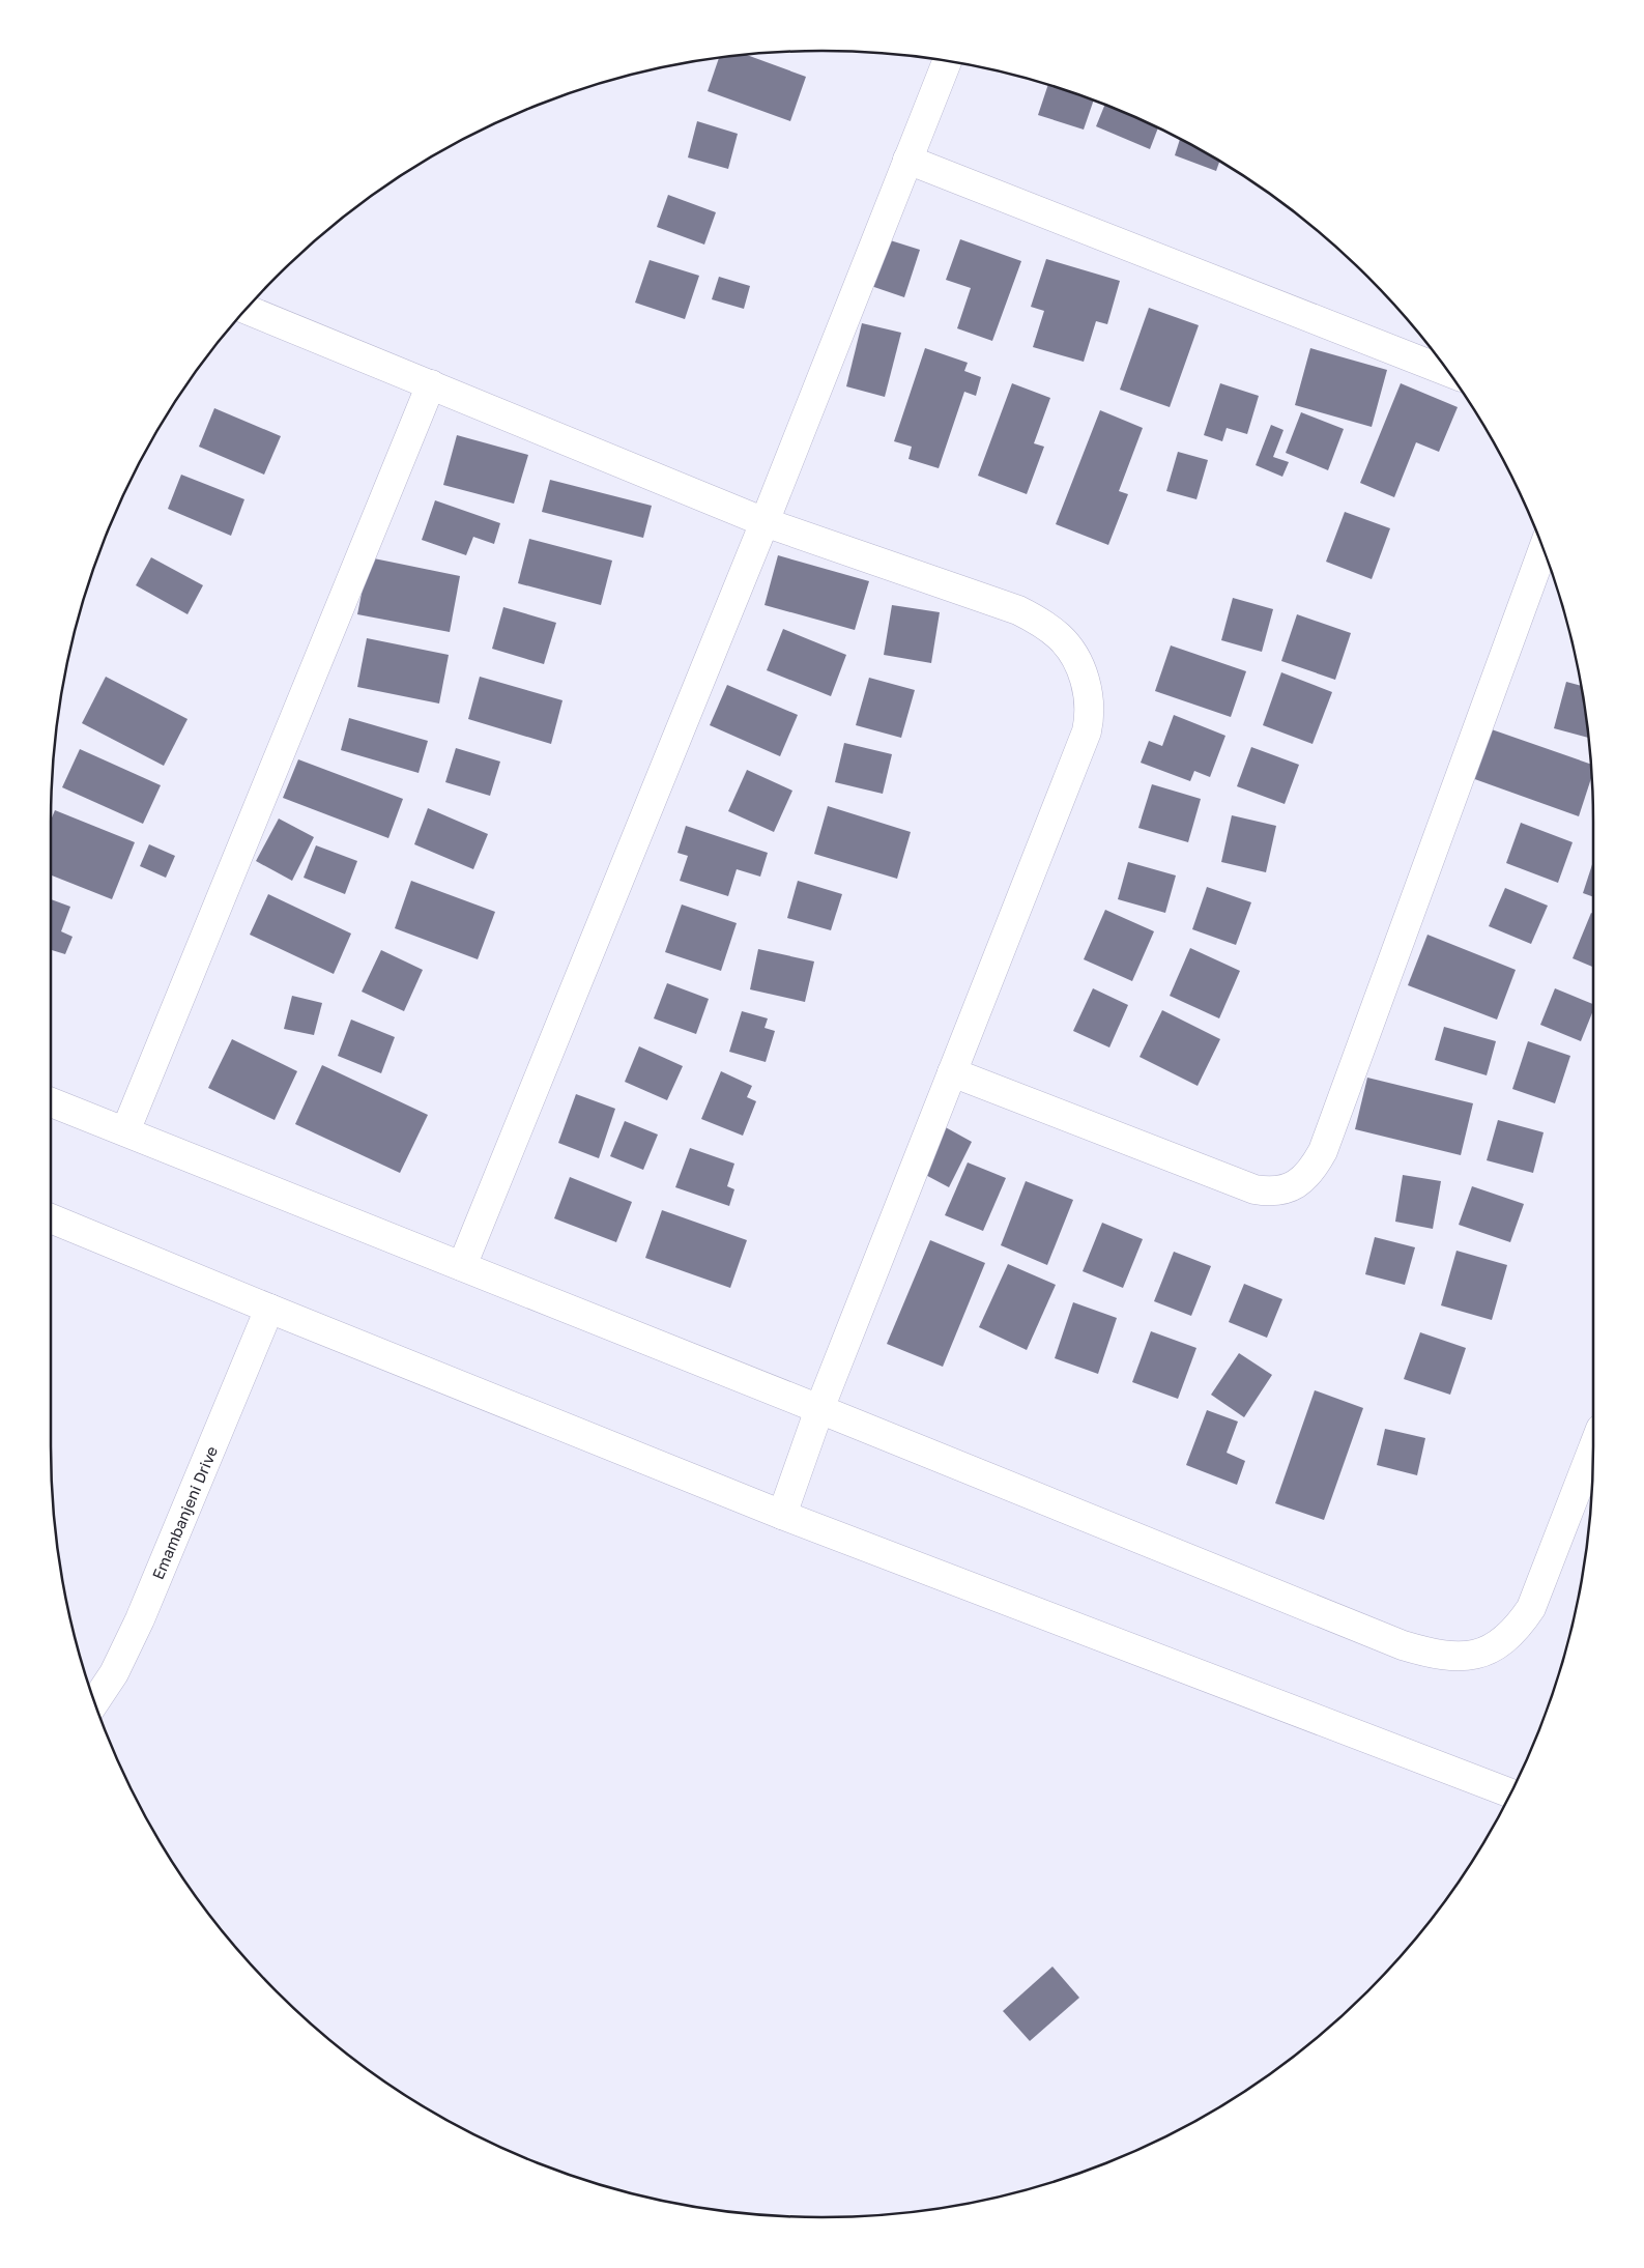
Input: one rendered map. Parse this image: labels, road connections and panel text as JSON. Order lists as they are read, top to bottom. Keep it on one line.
{"streets":{"street":["Emambanjeni Drive"]}}
